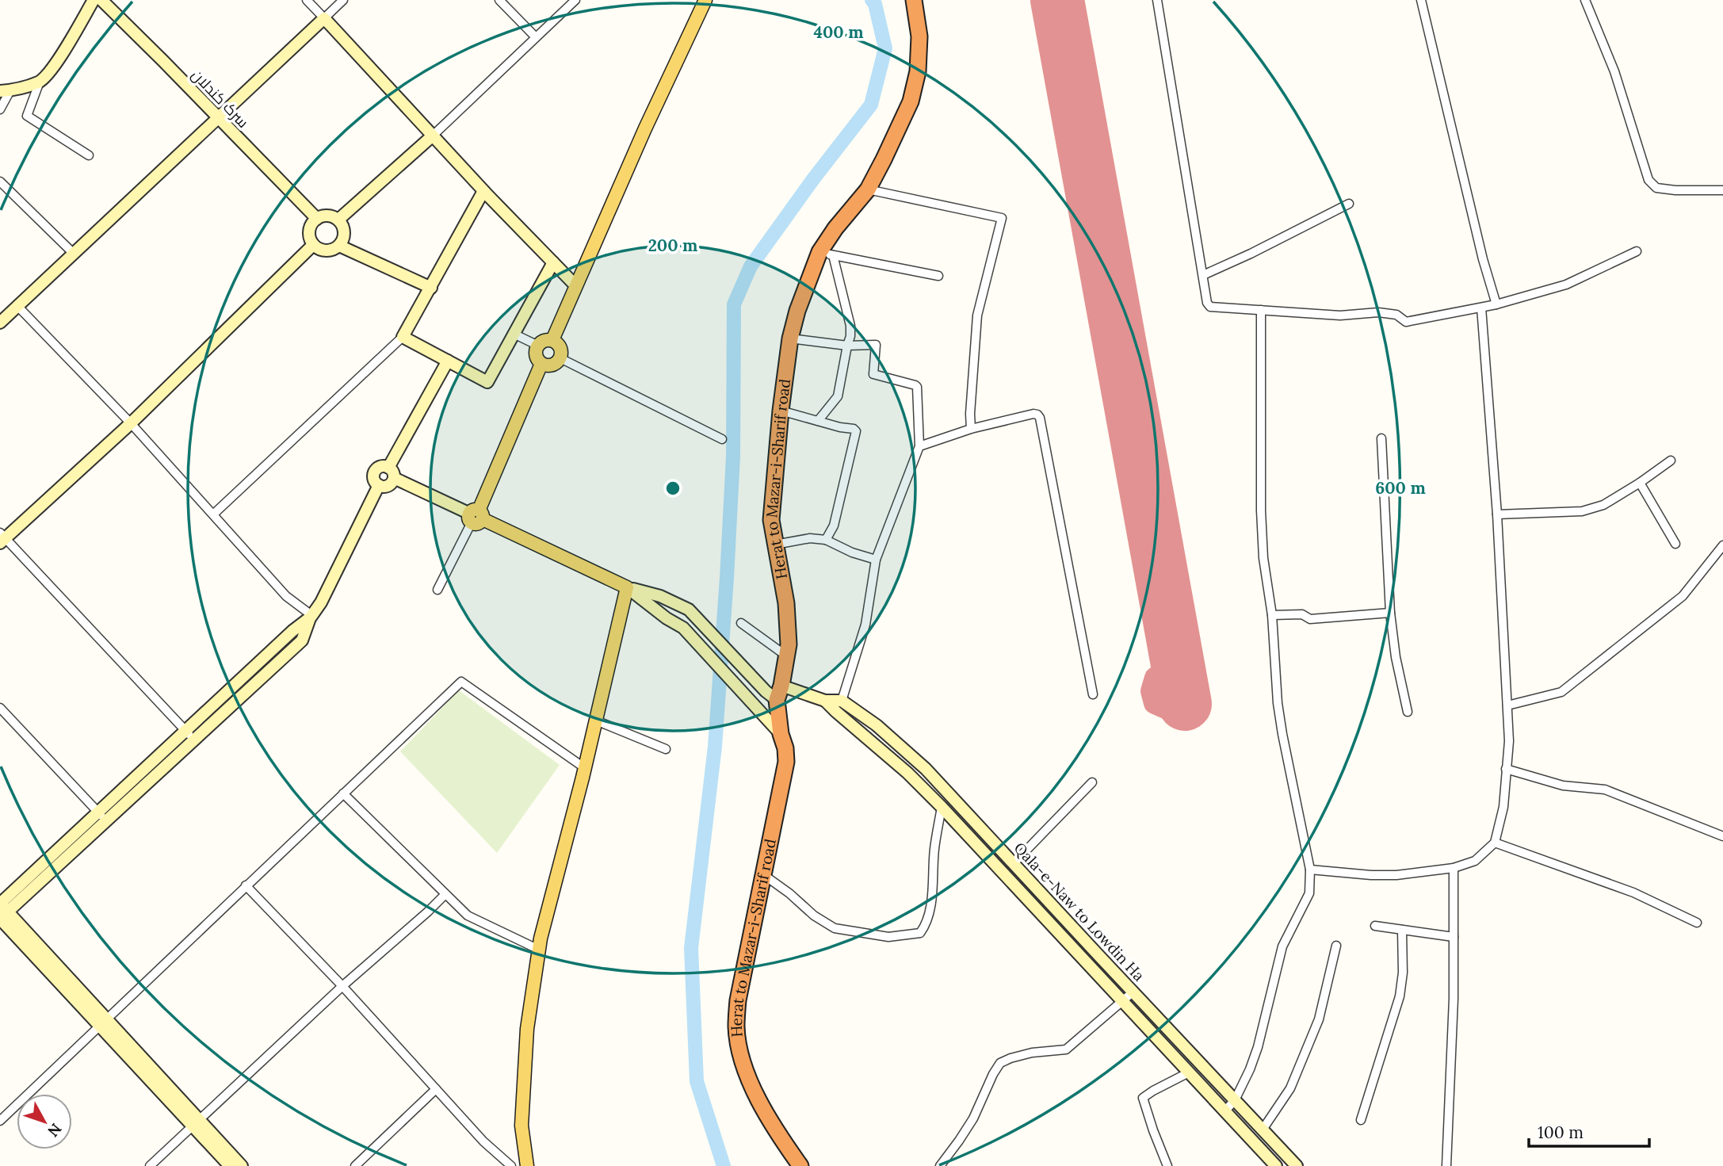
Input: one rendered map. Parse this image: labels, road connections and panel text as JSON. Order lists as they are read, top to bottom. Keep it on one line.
{"streets":{"highway":["Herat to Mazar-i-Sharif road"],"street":["سرک کندلان","Qala-e-Naw to Lowdin Ha"]},"crossings":[["Herat to Mazar-i-Sharif road","Qala-e-Naw to Lowdin Ha"]],"scale_bar":"100 m","north":"bottom right","rings":["400 m","200 m","600 m"]}
